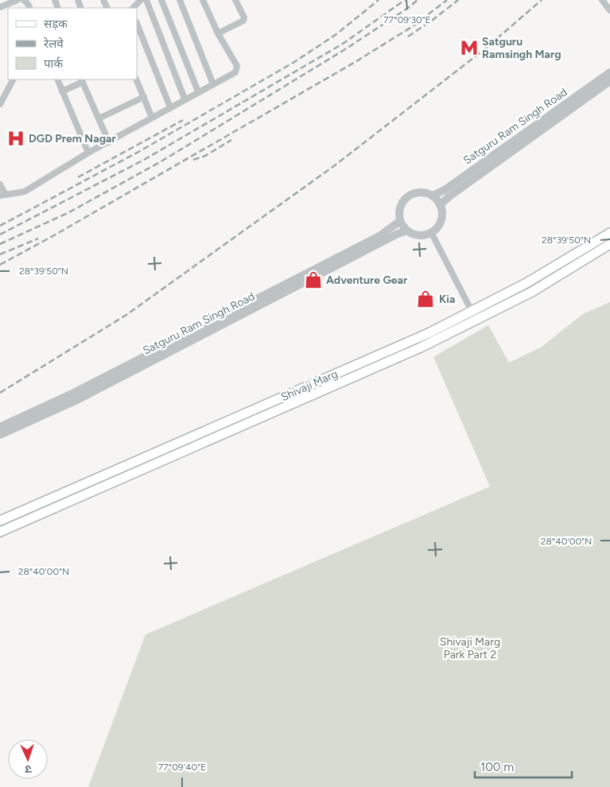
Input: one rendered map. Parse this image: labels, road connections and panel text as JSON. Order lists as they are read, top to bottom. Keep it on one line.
{"streets":{"main road":["Shivaji Marg"],"street":["Satguru Ram Singh Road"]},"parks":["Shivaji Marg Park Part 2"],"places":{"metro station":["Satguru Ramsingh Marg"],"hospital":["DGD Prem Nagar"],"shop":["Adventure Gear","Kia"]},"legend":["सड़क","रेलवे","पार्क"],"scale_bar":"100 m","north":"bottom","coordinates":["77°09'30\"E","28°39'50\"N","28°40'00\"N","77°09'40\"E"]}
